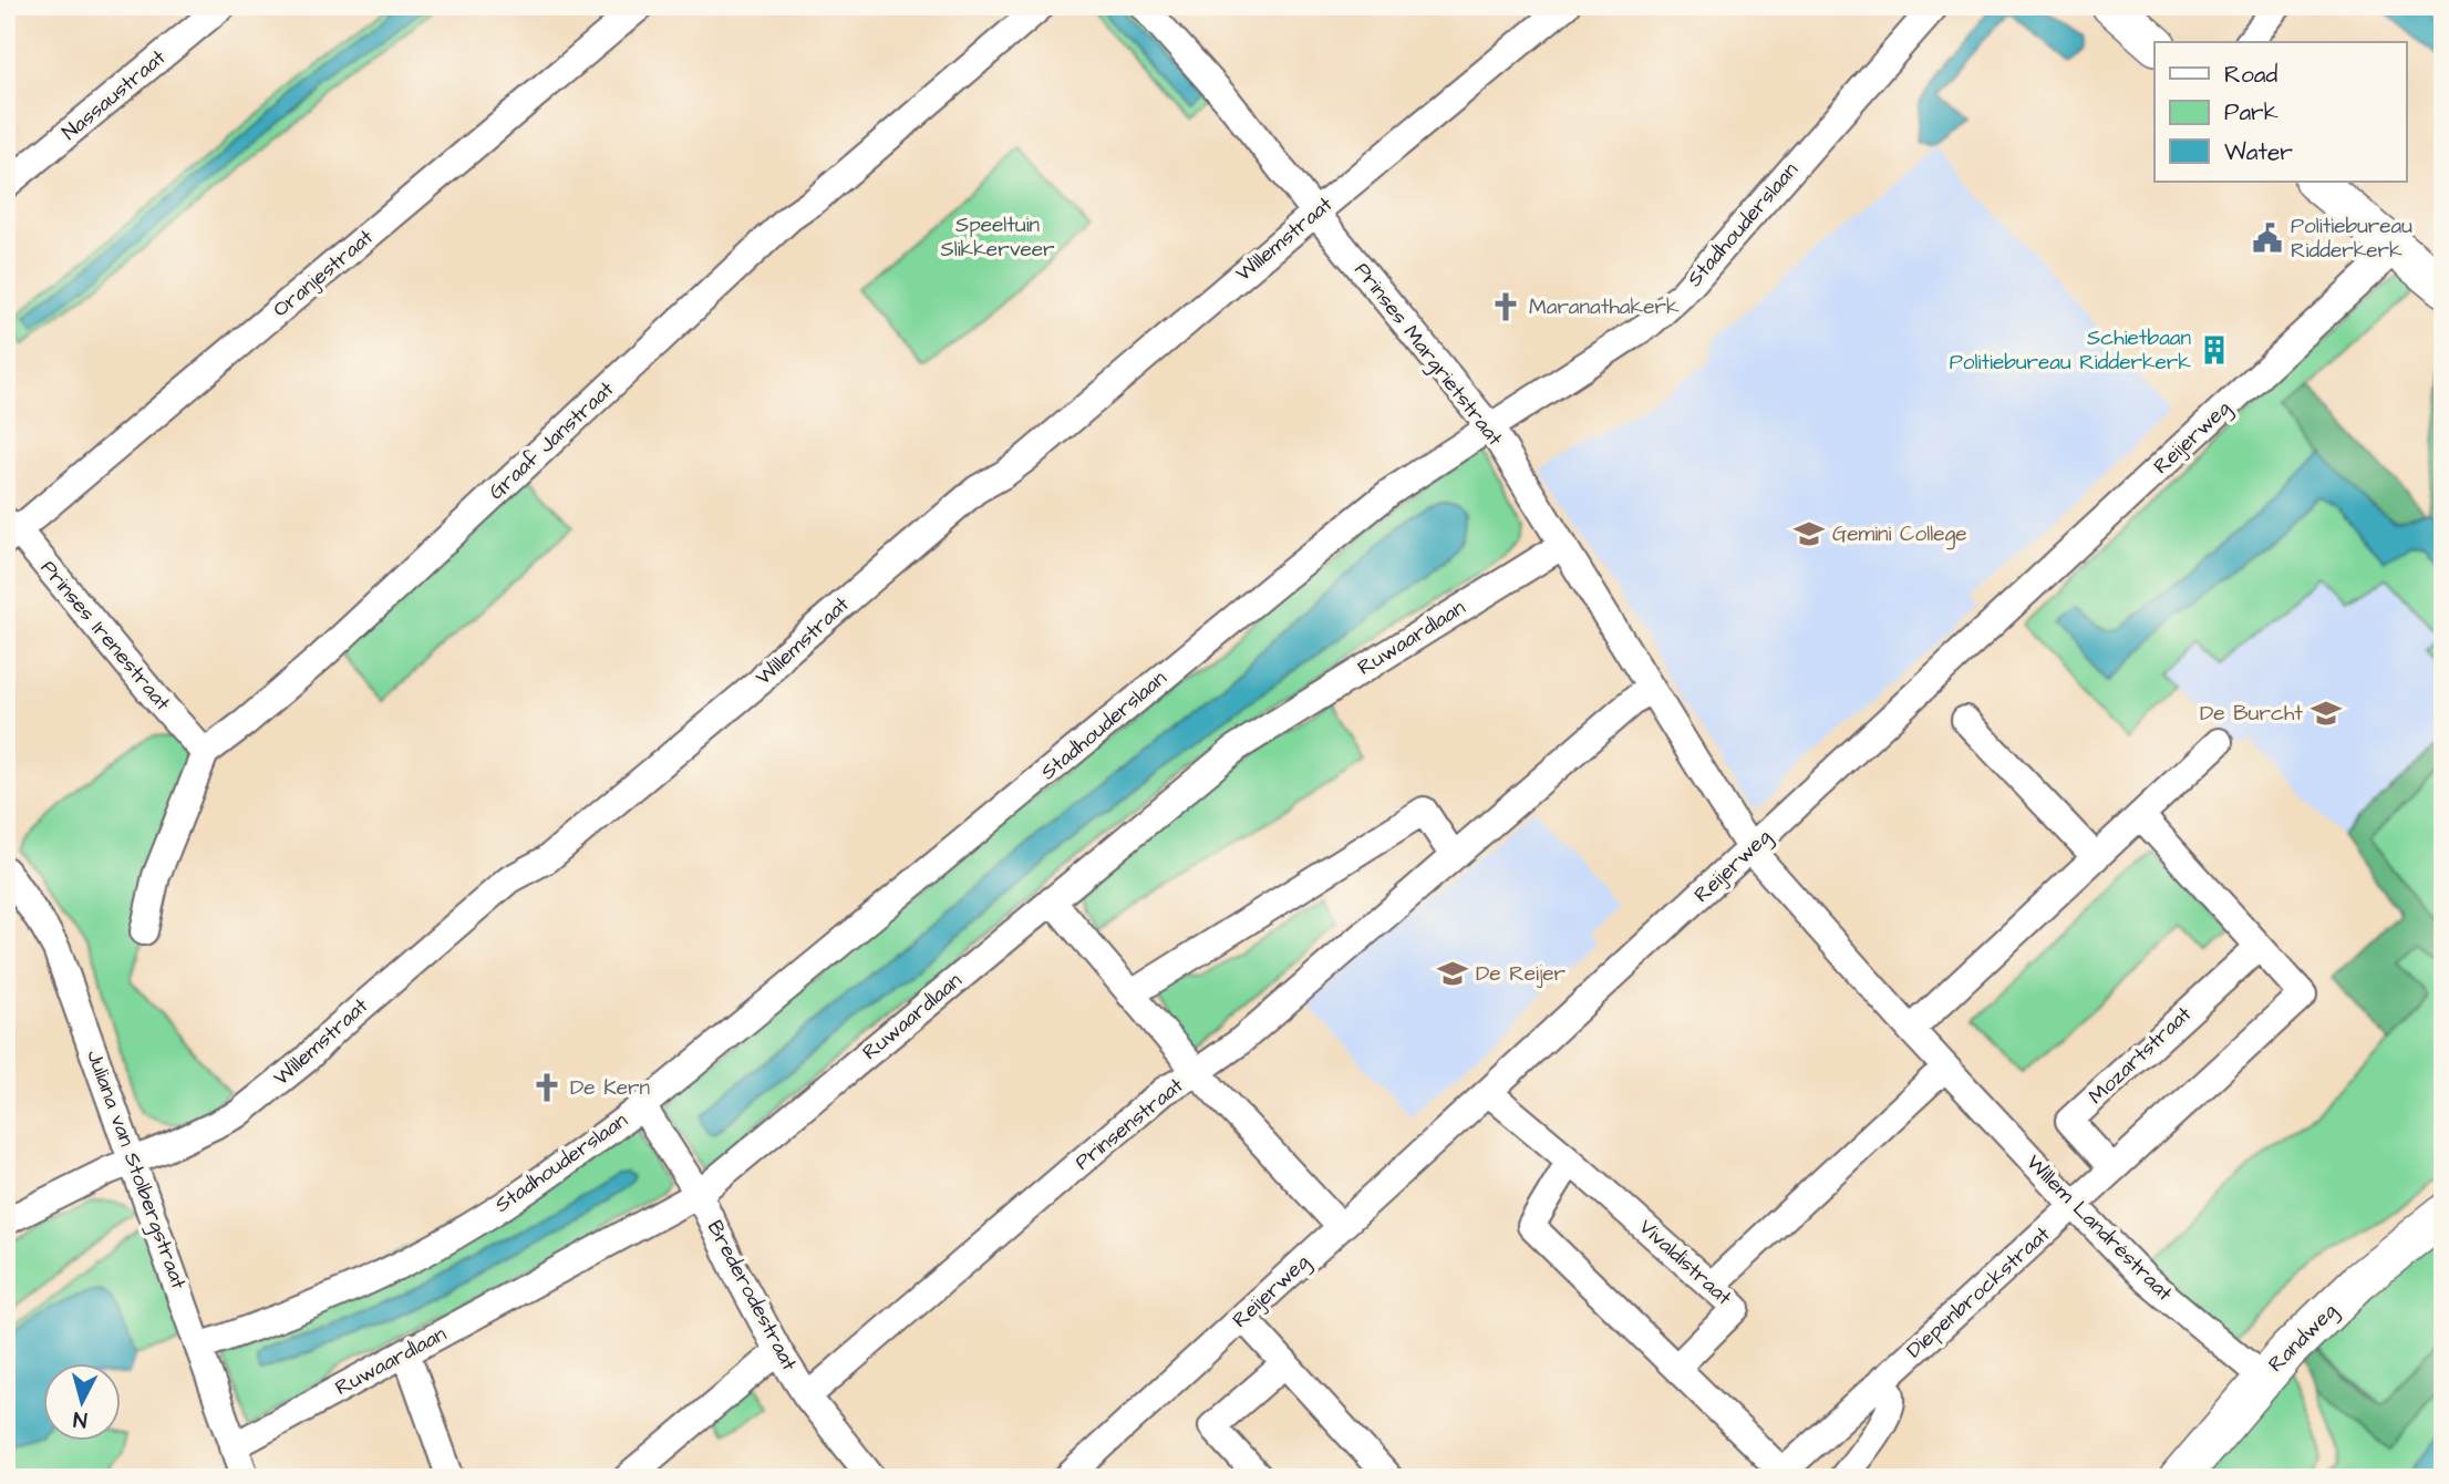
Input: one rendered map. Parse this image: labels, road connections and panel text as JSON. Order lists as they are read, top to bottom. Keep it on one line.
{"streets":{"street":["Nassaustraat","Stadhouderslaan","Willemstraat","Oranjestraat","Prinses Margrietstraat","Reijerweg","Graaf Janstraat","Prinses Irenestraat","Ruwaardlaan","Mozartstraat","Prinsenstraat","Juliana van Stolbergstraat","Willem Landréstraat","Vivaldistraat","Diepenbrockstraat","Brederodestraat","Randweg"]},"crossings":[["Stadhouderslaan","Prinses Margrietstraat"],["Stadhouderslaan","Juliana van Stolbergstraat"],["Stadhouderslaan","Brederodestraat"],["Willemstraat","Prinses Margrietstraat"],["Willemstraat","Juliana van Stolbergstraat"],["Oranjestraat","Prinses Irenestraat"],["Prinses Margrietstraat","Reijerweg"],["Prinses Margrietstraat","Ruwaardlaan"],["Prinses Margrietstraat","Prinsenstraat"],["Prinses Margrietstraat","Willem Landréstraat"],["Reijerweg","Willem Landréstraat"],["Reijerweg","Vivaldistraat"],["Graaf Janstraat","Prinses Irenestraat"],["Ruwaardlaan","Juliana van Stolbergstraat"],["Ruwaardlaan","Brederodestraat"],["Prinsenstraat","Brederodestraat"],["Willem Landréstraat","Diepenbrockstraat"],["Willem Landréstraat","Randweg"]],"parks":["Speeltuin Slikkerveer"],"places":{"public building":["Politiebureau Ridderkerk"],"church":["Maranathakerk","De Kern"],"building":["Schietbaan Politiebureau Ridderkerk"],"school or university":["Gemini College","De Burcht","De Reijer"]},"legend":["Road","Park","Water"],"north":"bottom"}
